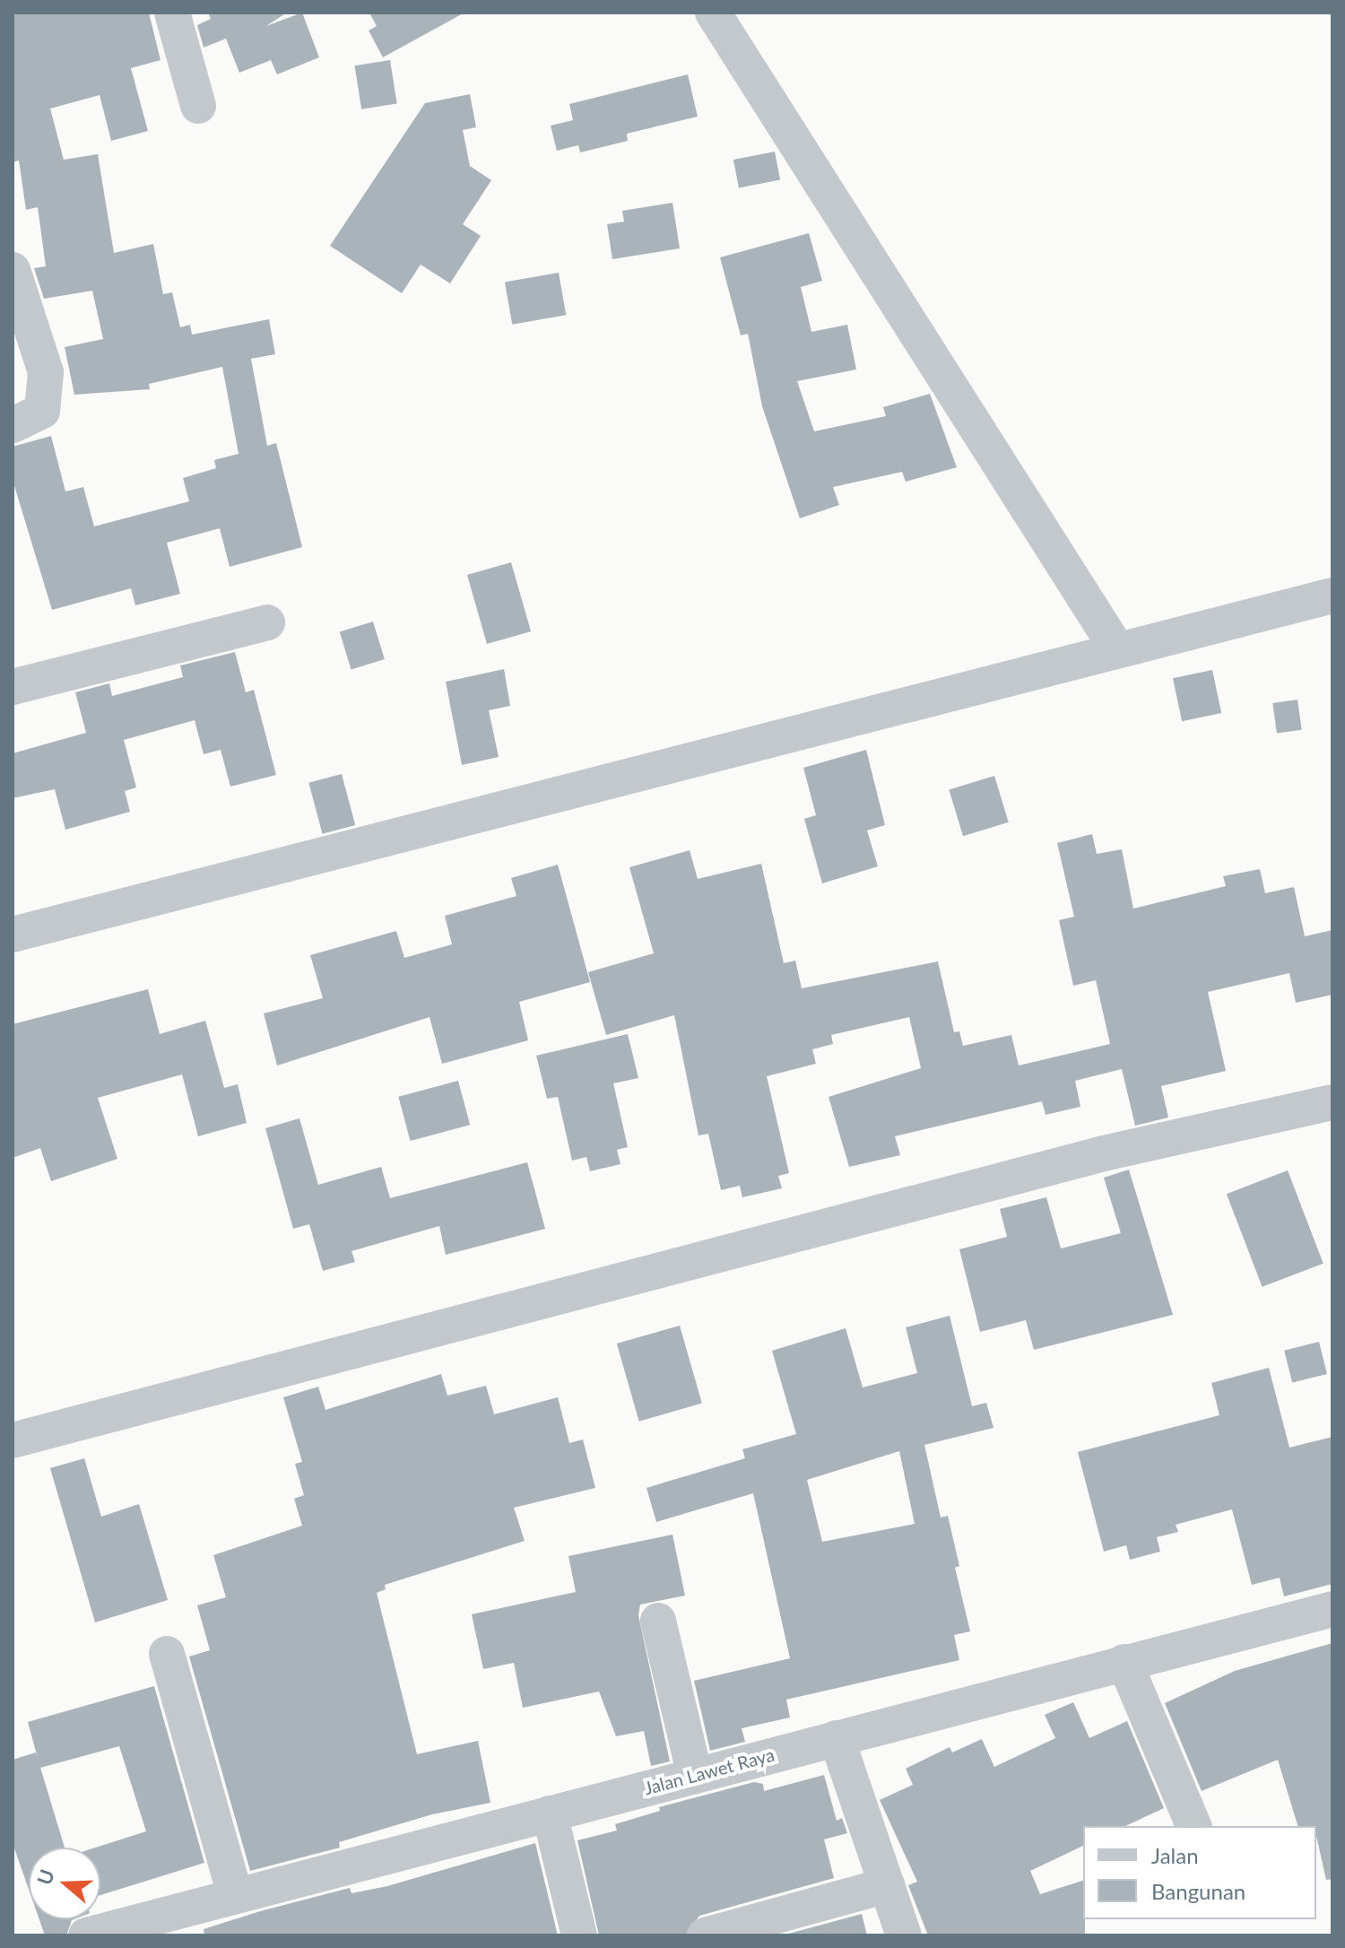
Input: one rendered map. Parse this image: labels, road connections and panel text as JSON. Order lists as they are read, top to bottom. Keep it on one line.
{"streets":{"street":["Jalan Lawet Raya"]},"legend":["Jalan","Bangunan"],"north":"left"}
